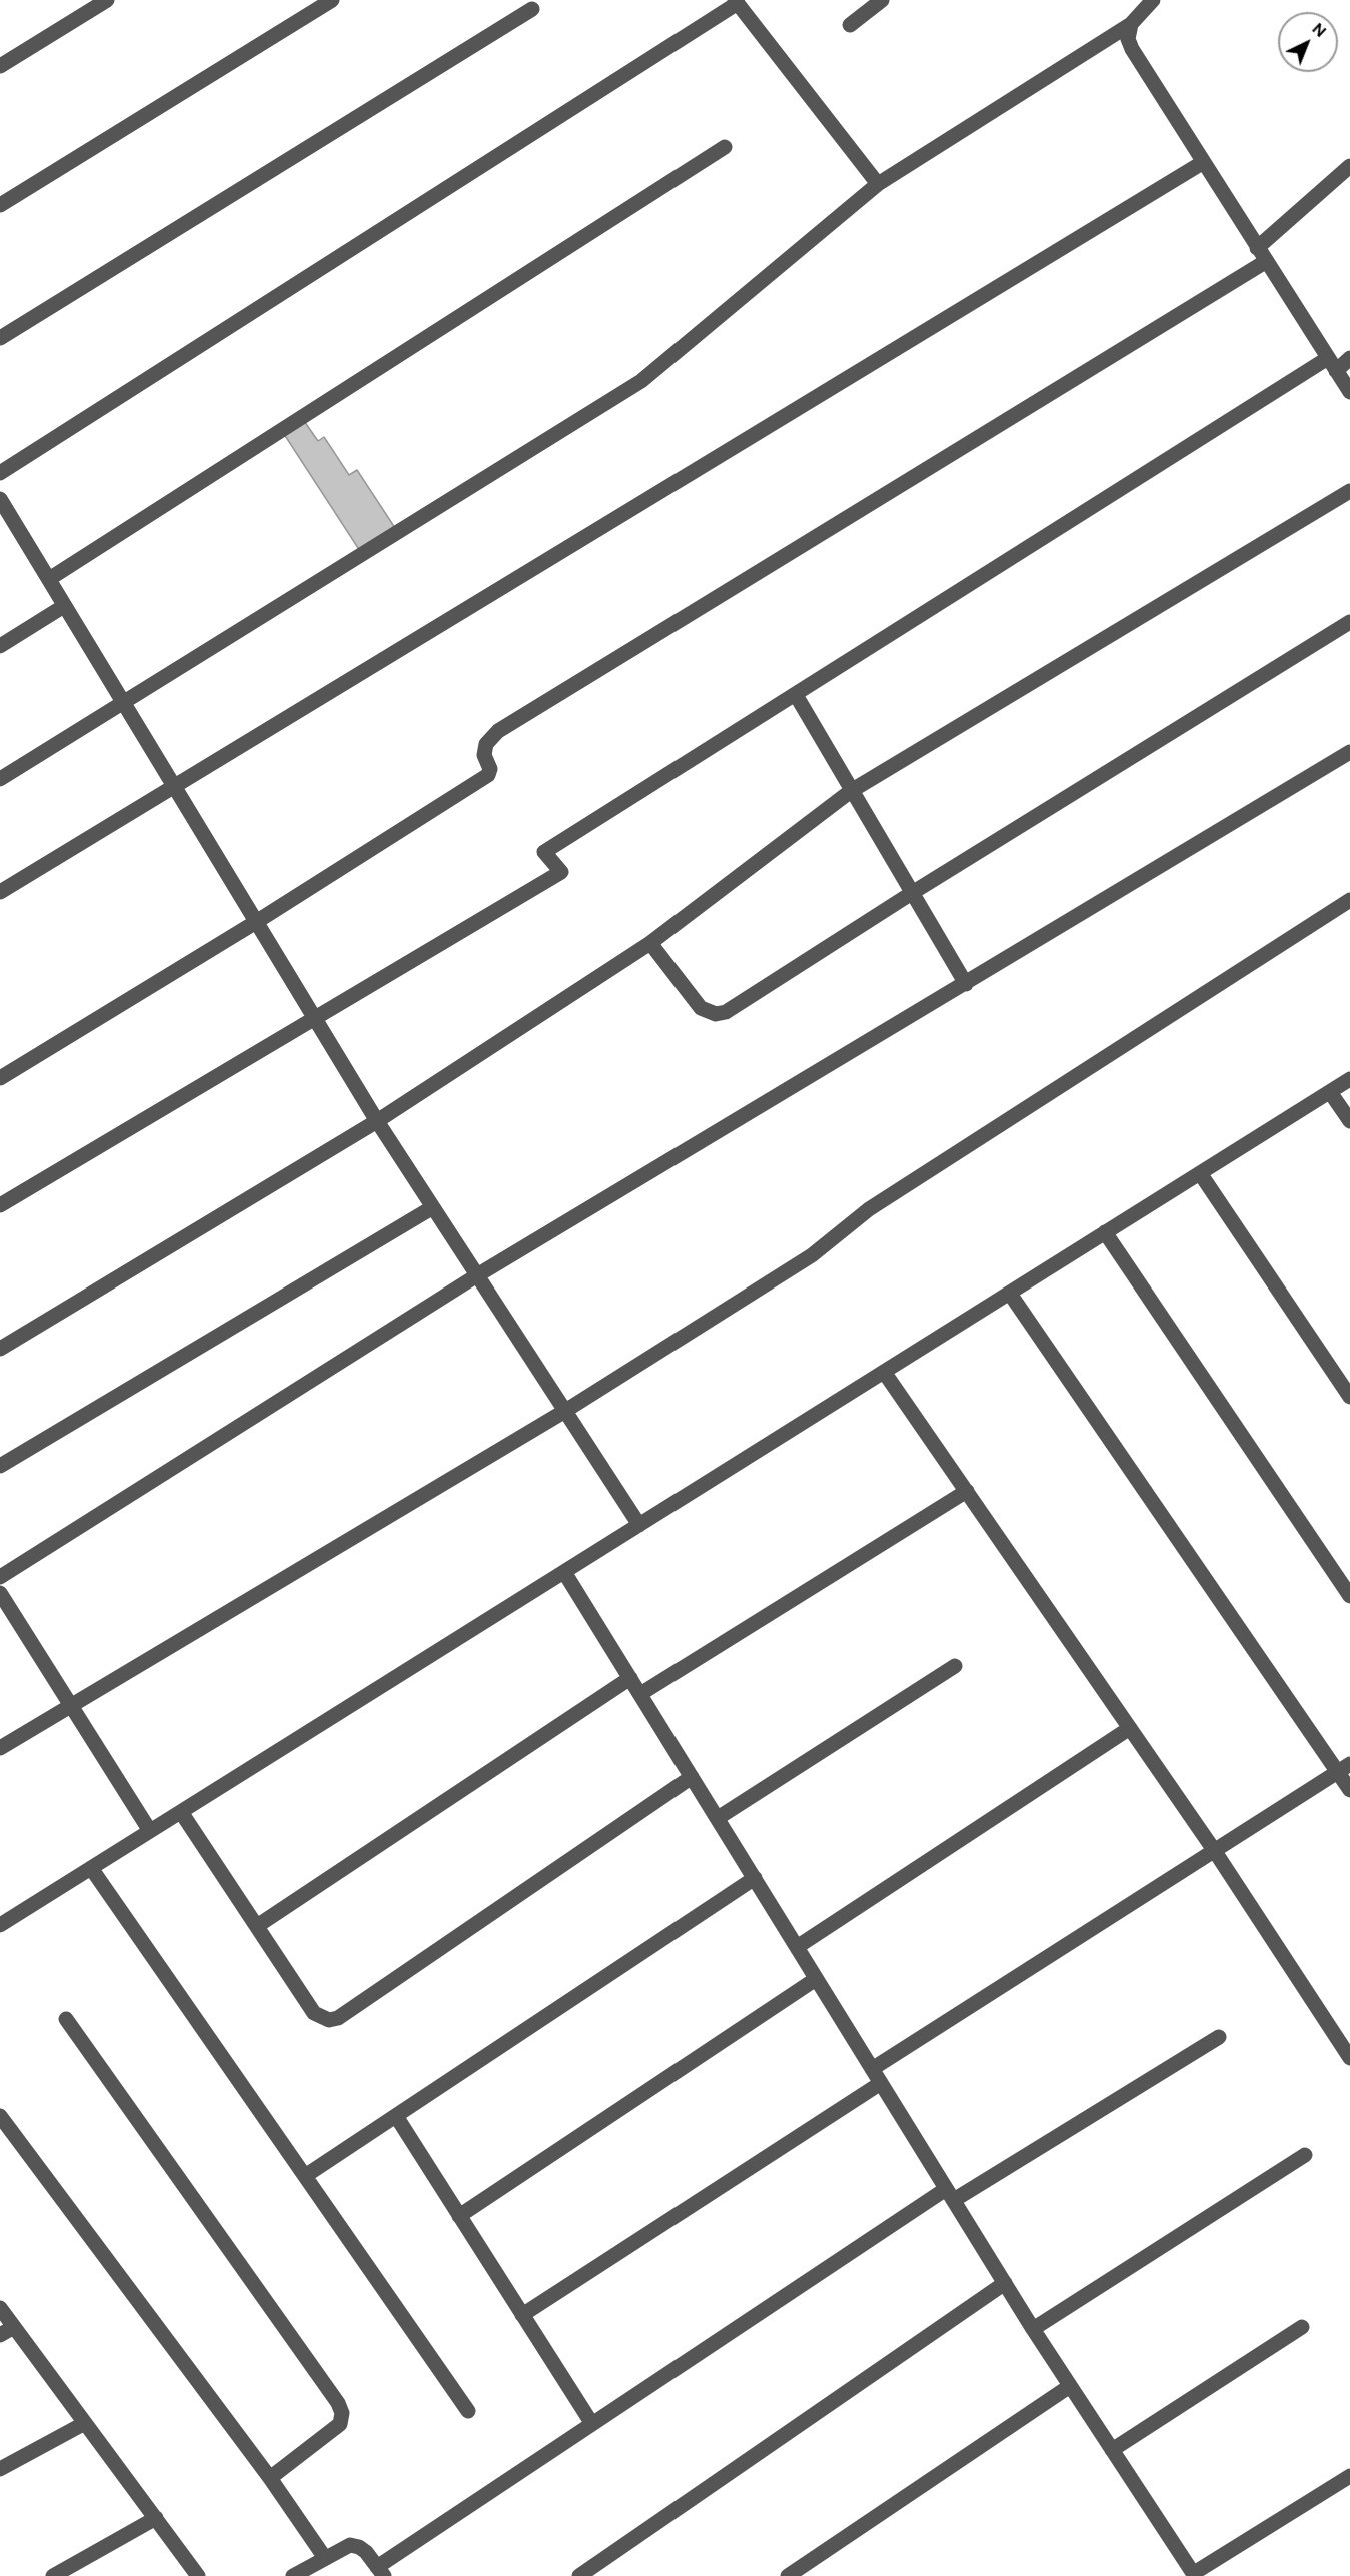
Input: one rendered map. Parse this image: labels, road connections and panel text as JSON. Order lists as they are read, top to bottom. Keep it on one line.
{"north":"top right"}
